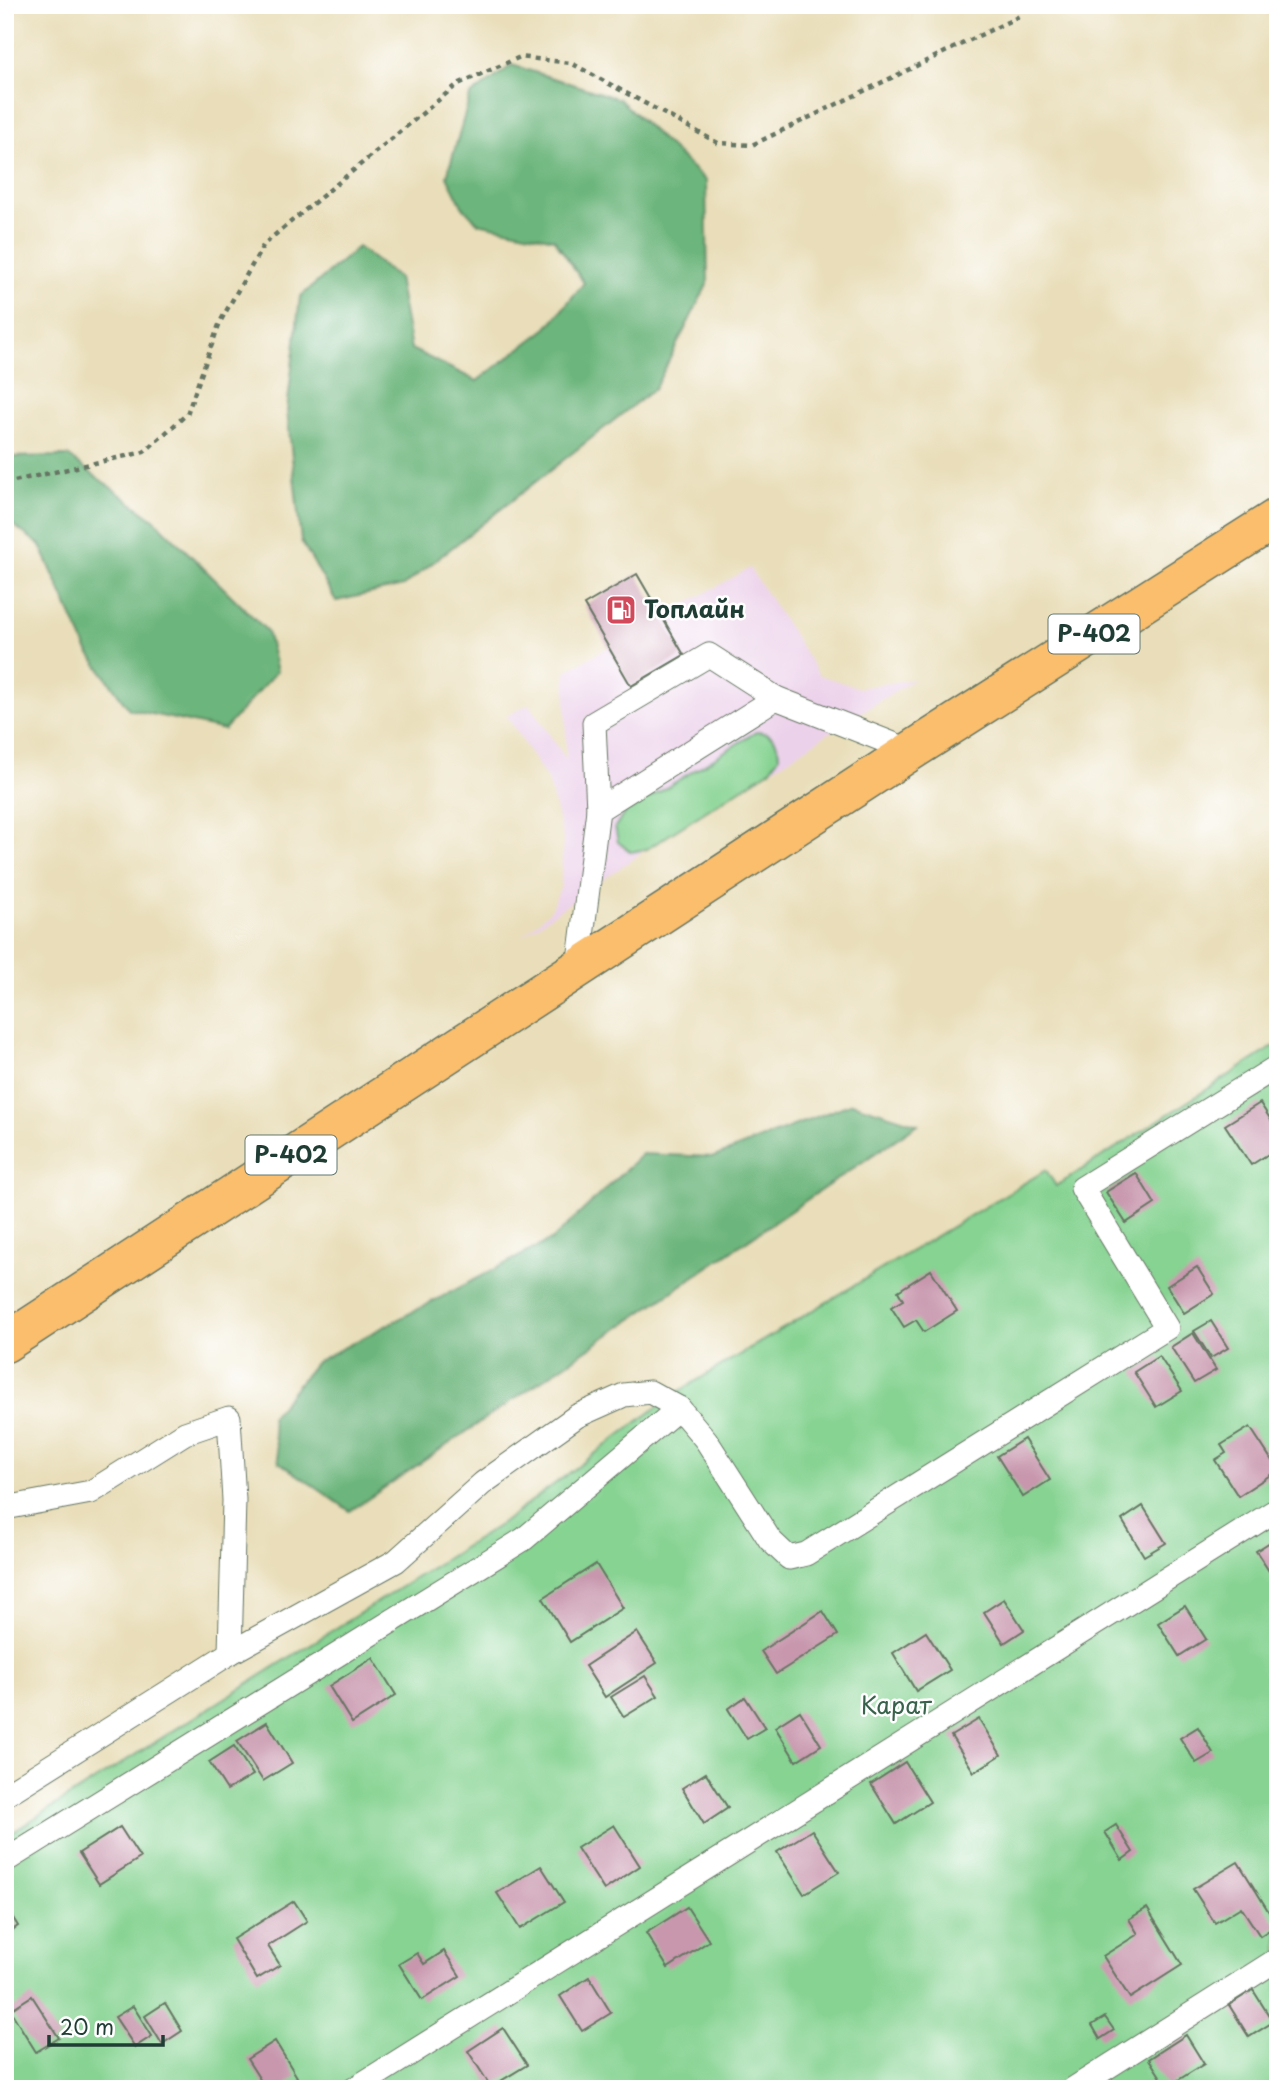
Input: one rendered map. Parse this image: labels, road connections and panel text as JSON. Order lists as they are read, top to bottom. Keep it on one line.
{"streets":{"main road":["Р-402"]},"parks":["Карат"],"places":{"fuel station":["Топлайн"]},"scale_bar":"20 m"}
